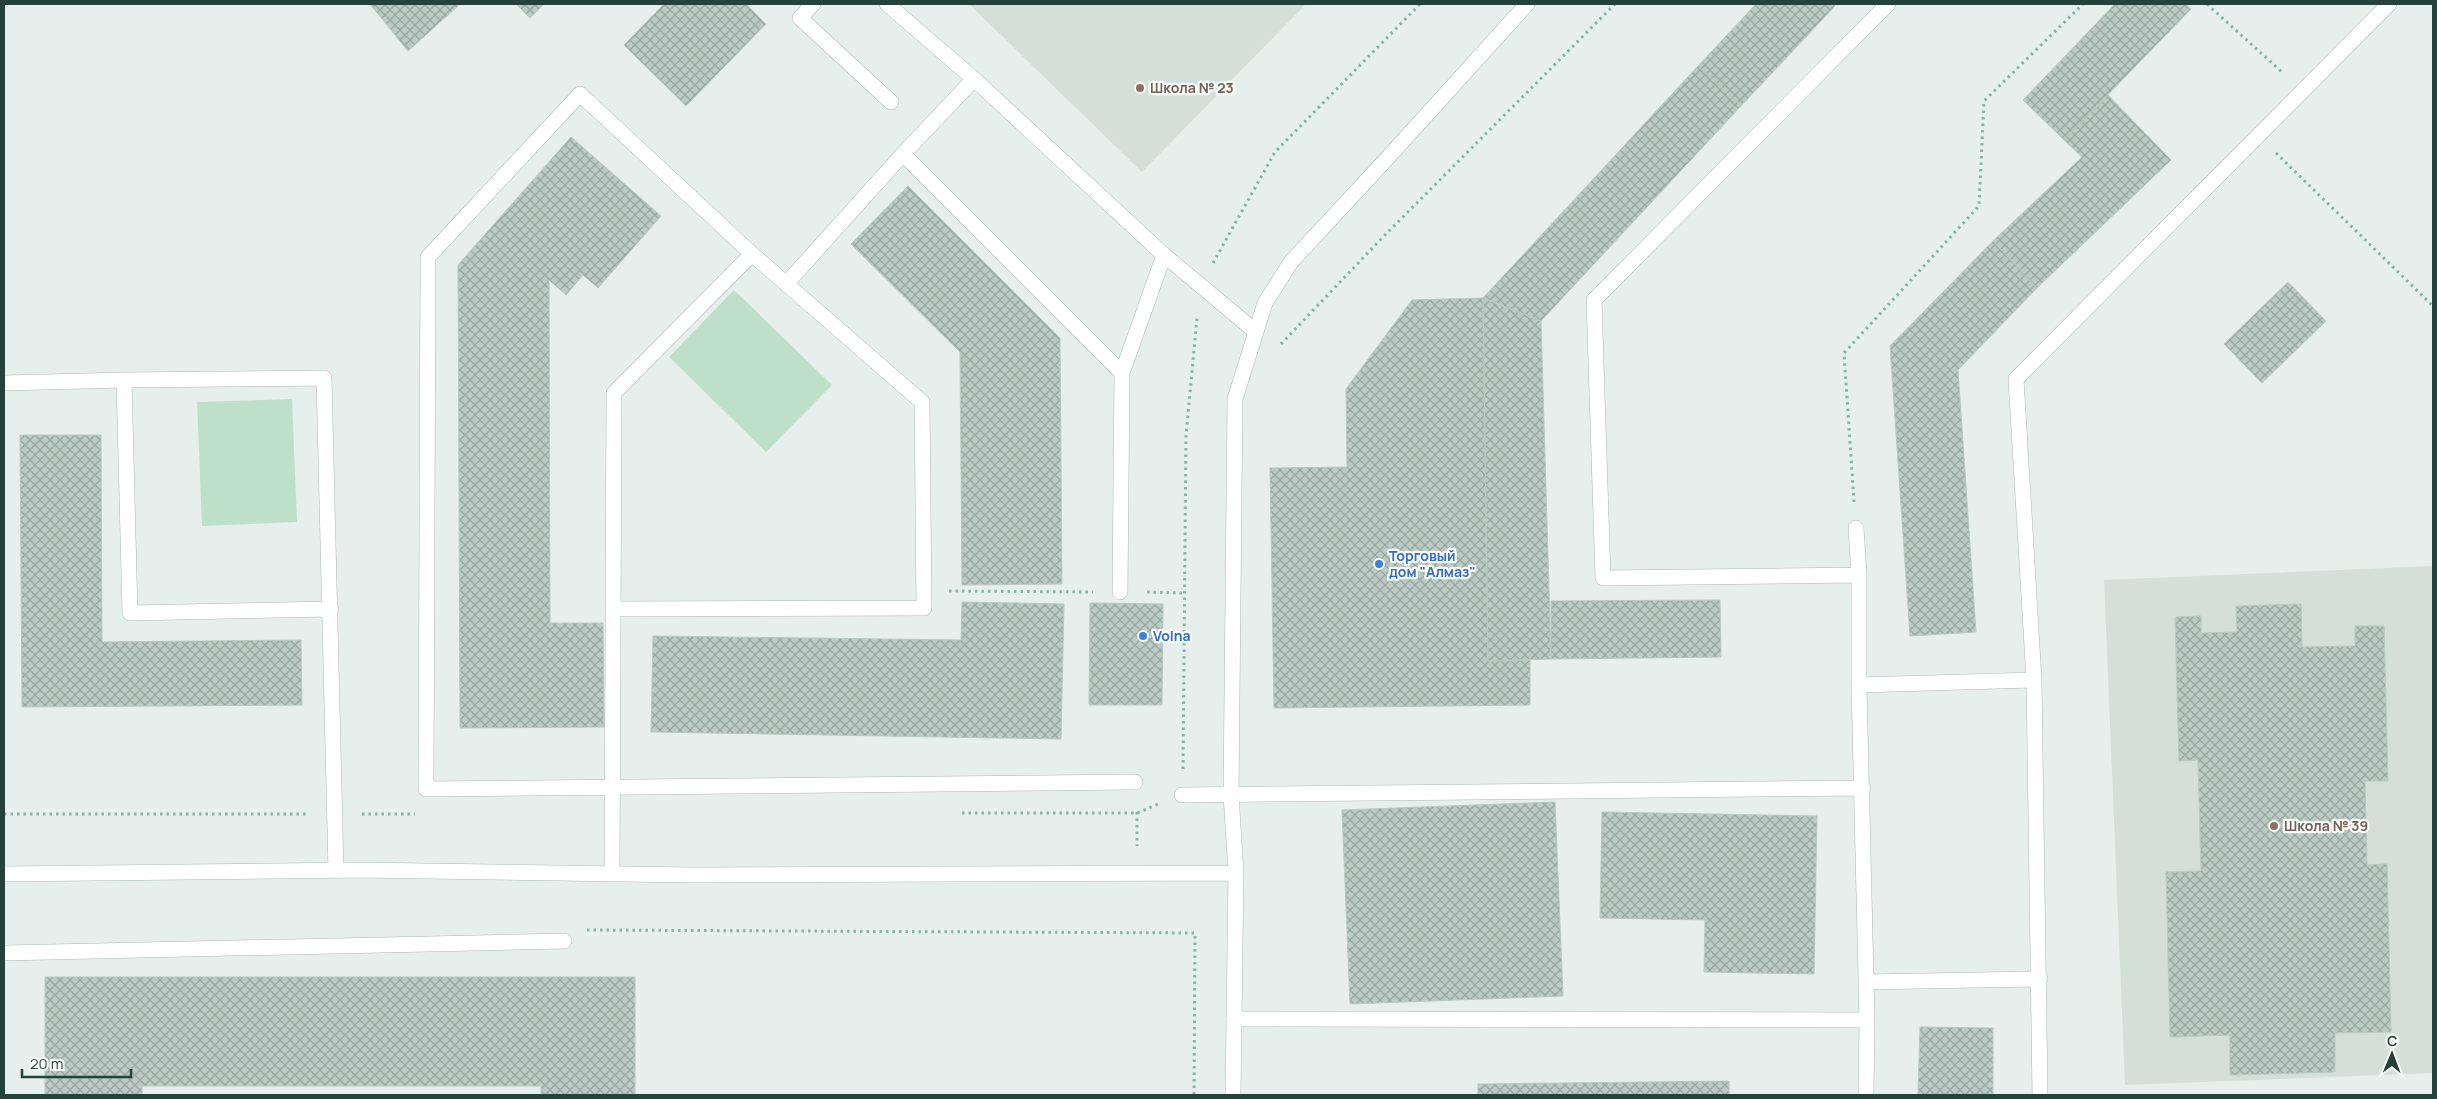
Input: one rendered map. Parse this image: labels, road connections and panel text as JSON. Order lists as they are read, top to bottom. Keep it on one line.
{"places":["Школа № 23","Торговый дом \"Алмаз\"","Volna","Школа № 39"],"scale_bar":"20 m","north":"top"}
